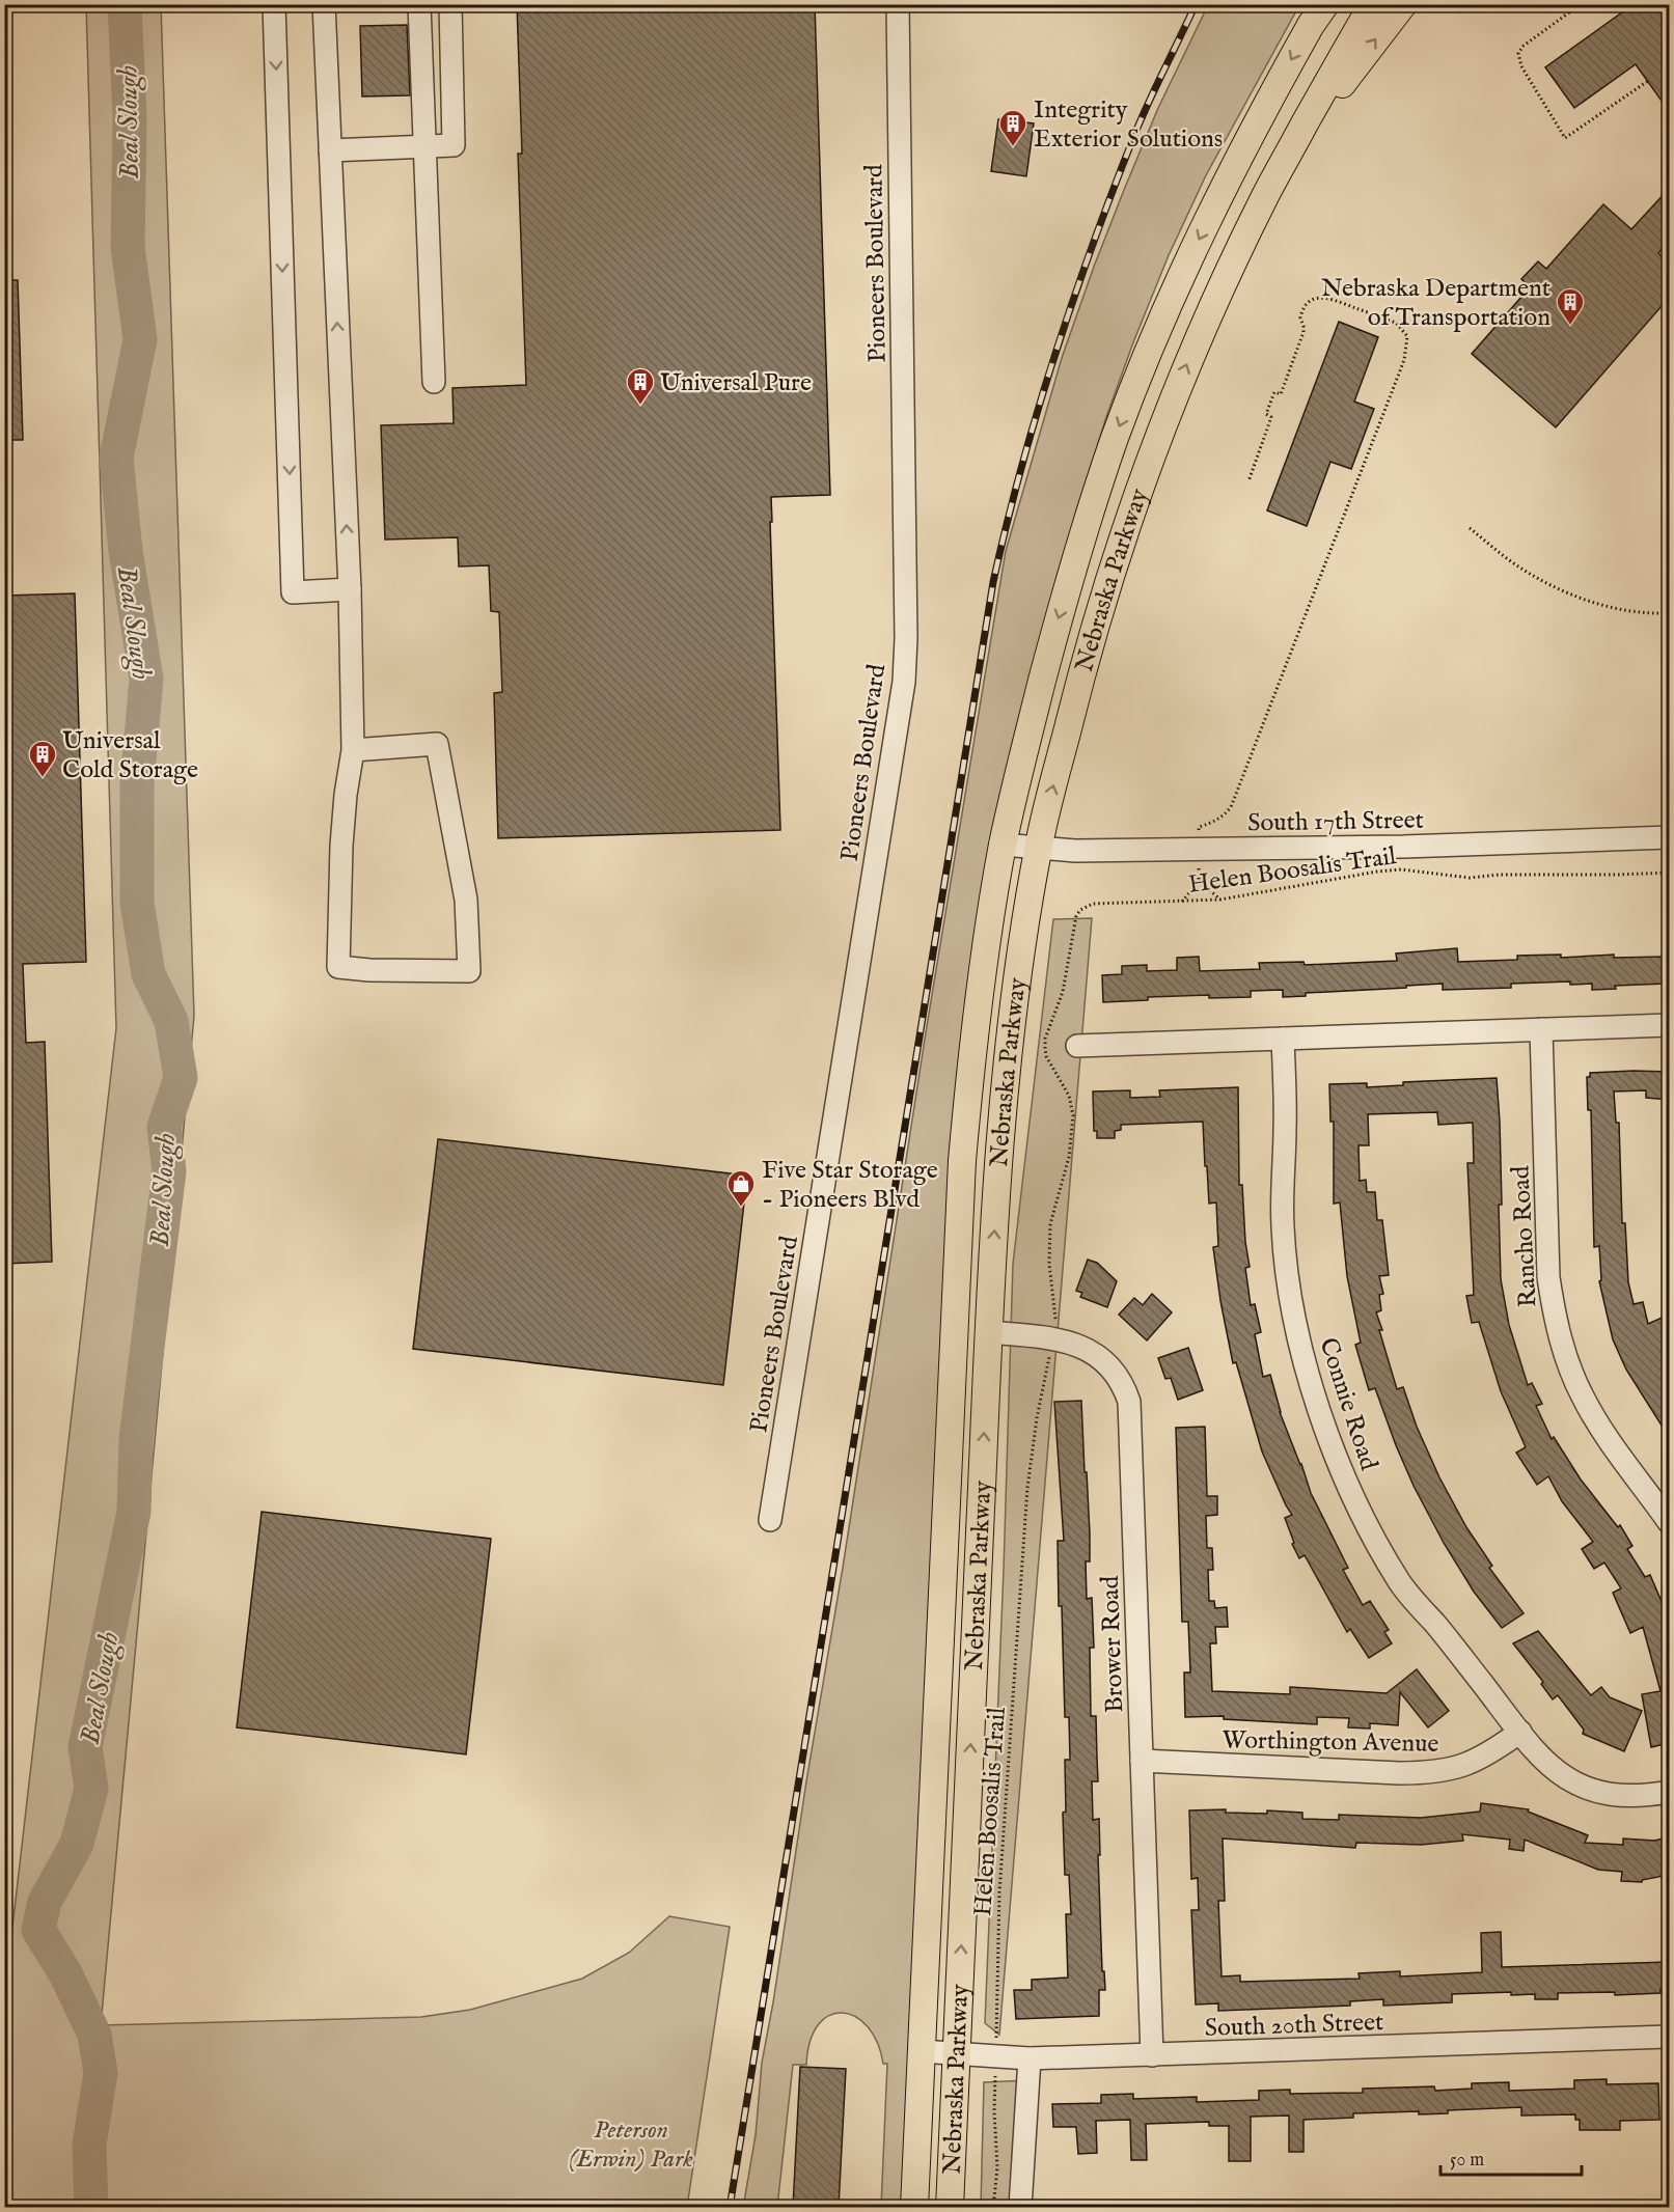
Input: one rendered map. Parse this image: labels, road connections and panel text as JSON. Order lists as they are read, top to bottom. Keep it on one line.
{"streets":{"main road":["Nebraska Parkway"],"street":["Pioneers Boulevard","South 17th Street","Rancho Road","Connie Road","Brower Road","Worthington Avenue","South 20th Street"],"path":["Helen Boosalis Trail"]},"crossings":[["Nebraska Parkway","South 17th Street"],["Nebraska Parkway","Brower Road"],["Nebraska Parkway","South 20th Street"],["Helen Boosalis Trail","Brower Road"],["Helen Boosalis Trail","South 20th Street"],["Connie Road","Worthington Avenue"],["Brower Road","Worthington Avenue"],["Brower Road","South 20th Street"]],"water":["Beal Slough"],"parks":["Peterson (Erwin) Park"],"places":{"building":["Integrity Exterior Solutions","Nebraska Department of Transportation","Universal Pure","Universal Cold Storage"],"shop":["Five Star Storage - Pioneers Blvd"]},"scale_bar":"50 m"}
